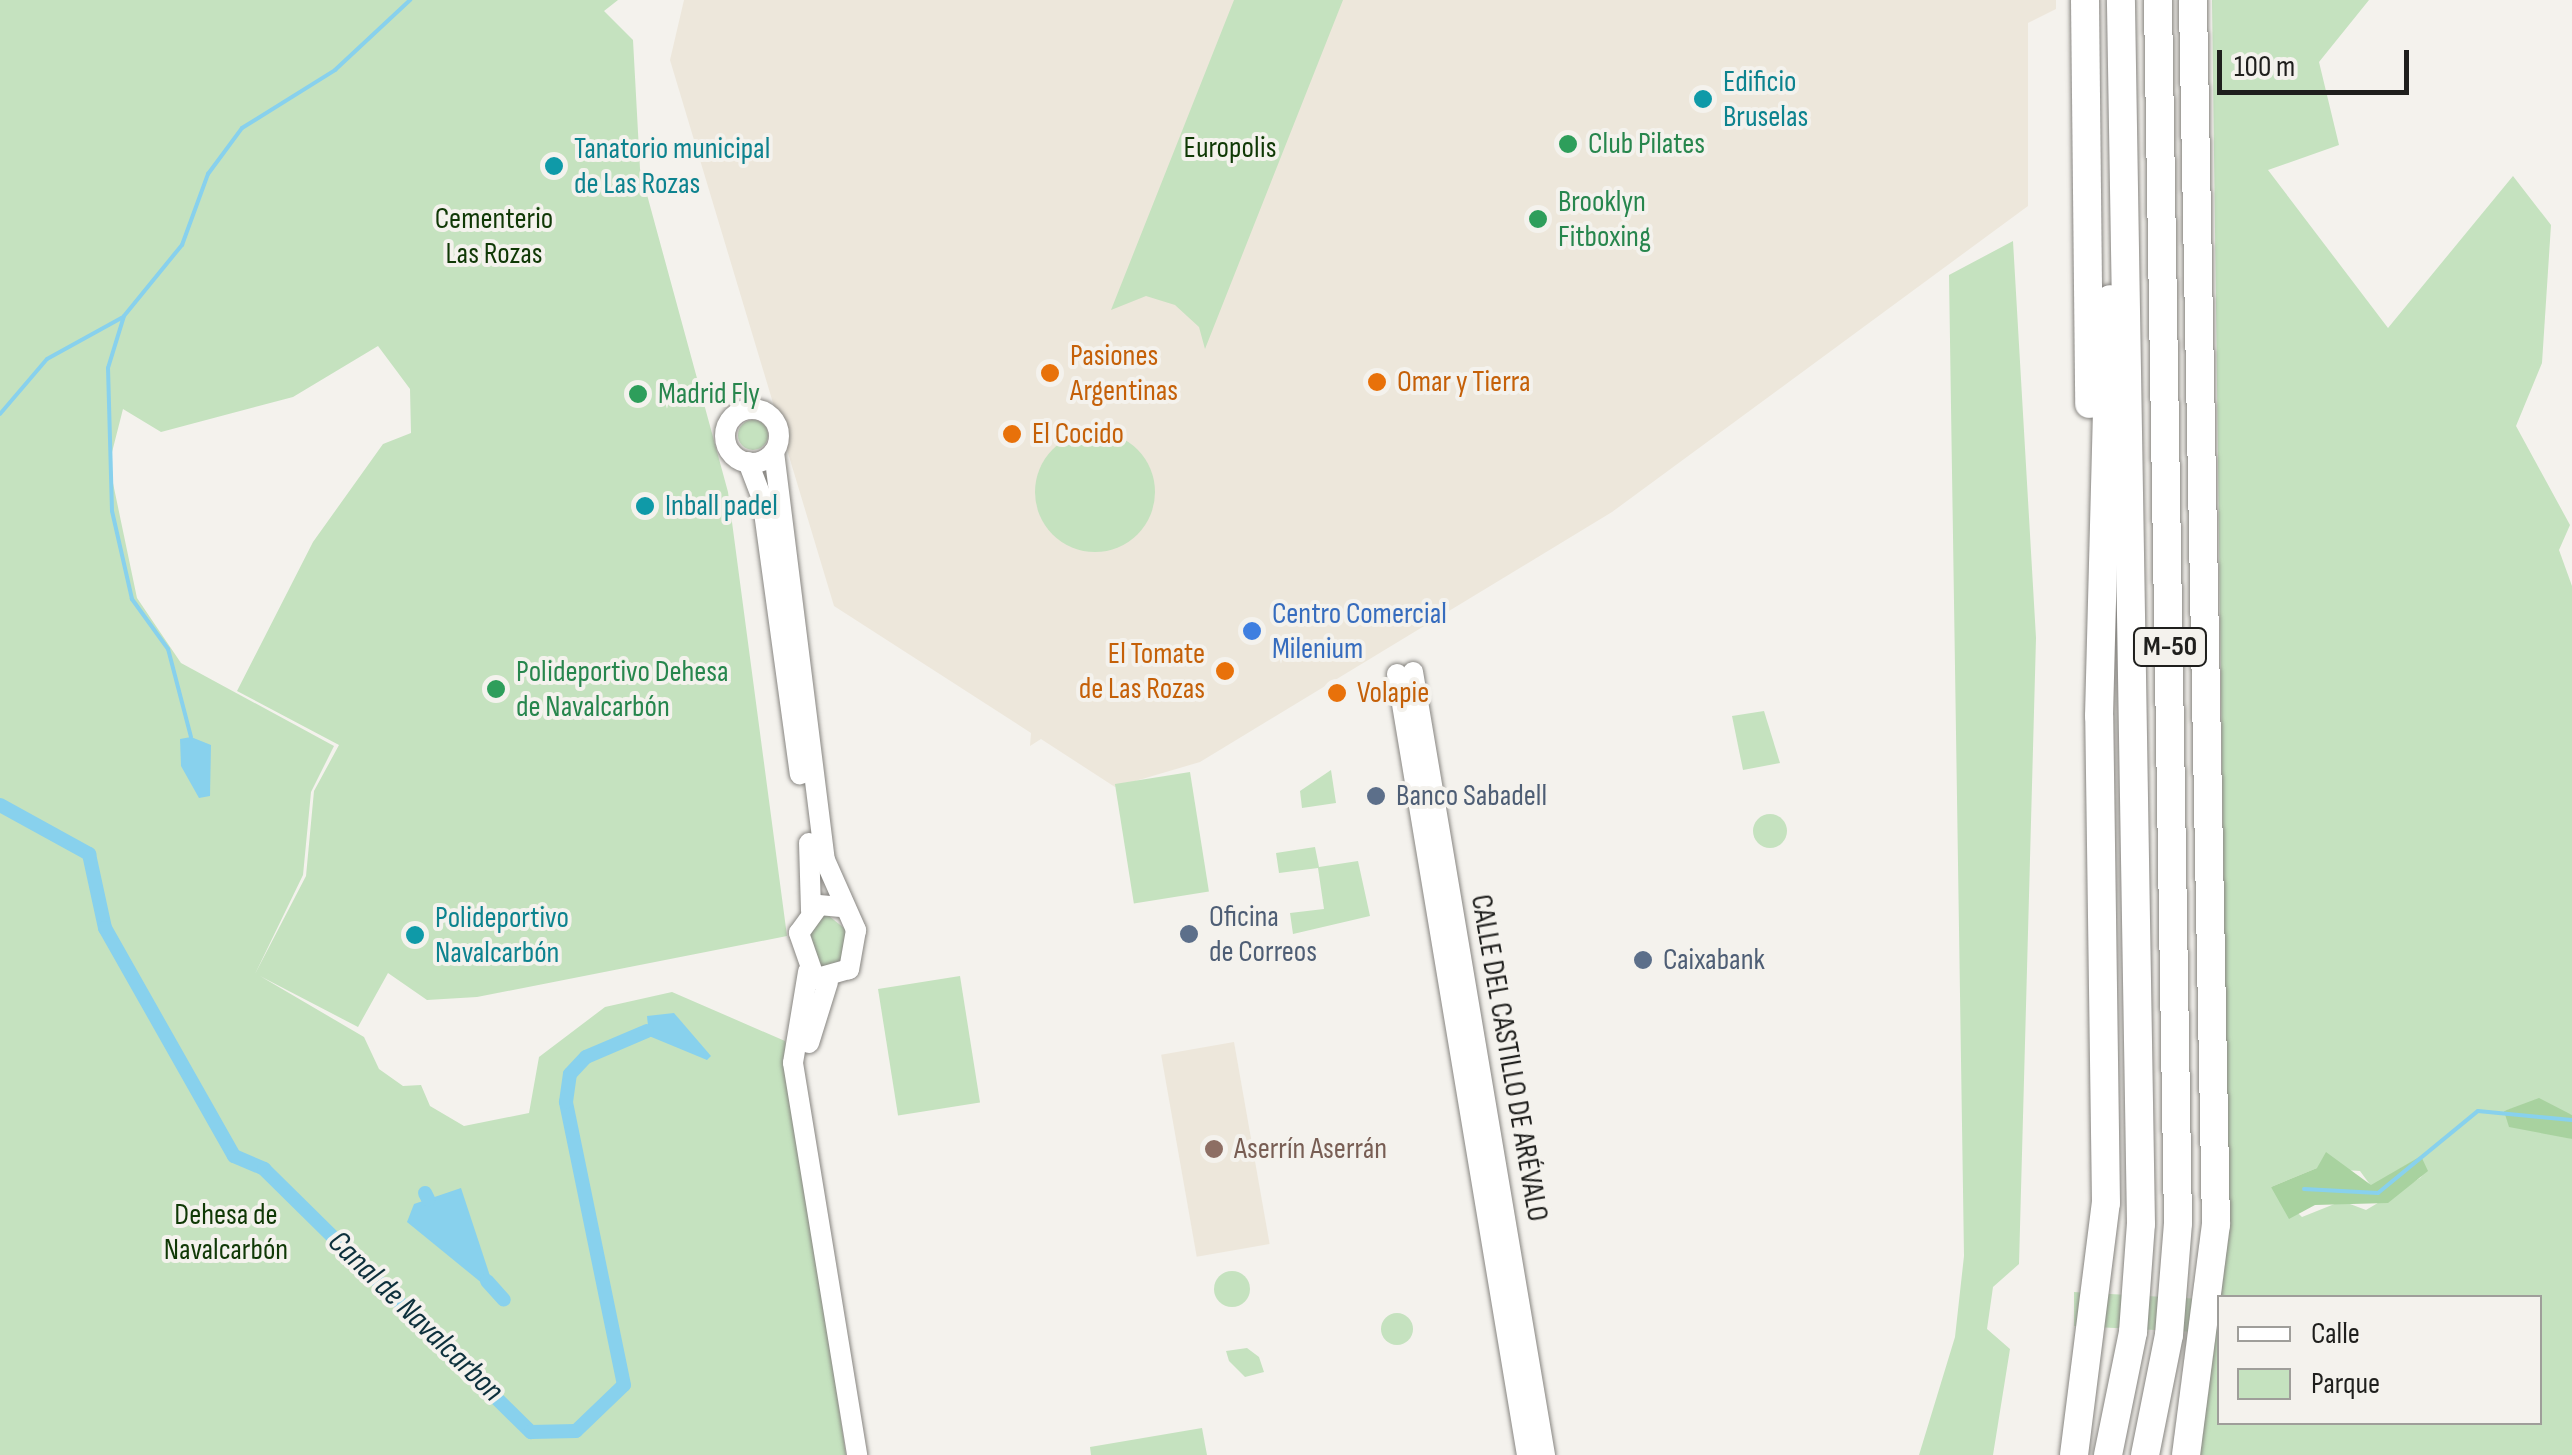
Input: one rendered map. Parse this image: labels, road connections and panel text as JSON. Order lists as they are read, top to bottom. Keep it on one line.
{"streets":{"highway":["M-50"],"street":["CALLE DEL CASTILLO DE ARÉVALO"]},"water":["Canal de Navalcarbon"],"parks":["Europolis","Cementerio Las Rozas","Dehesa de Navalcarbón"],"places":["Edificio Bruselas","Club Pilates","Tanatorio municipal de Las Rozas","Brooklyn Fitboxing","Pasiones Argentinas","Omar y Tierra","Madrid Fly","El Cocido","Inball padel","Centro Comercial Milenium","El Tomate de Las Rozas","Polideportivo Dehesa de Navalcarbón","Volapie","Banco Sabadell","Oficina de Correos","Polideportivo Navalcarbón","Caixabank","Aserrín Aserrán"],"legend":["Calle","Parque"],"scale_bar":"100 m"}
